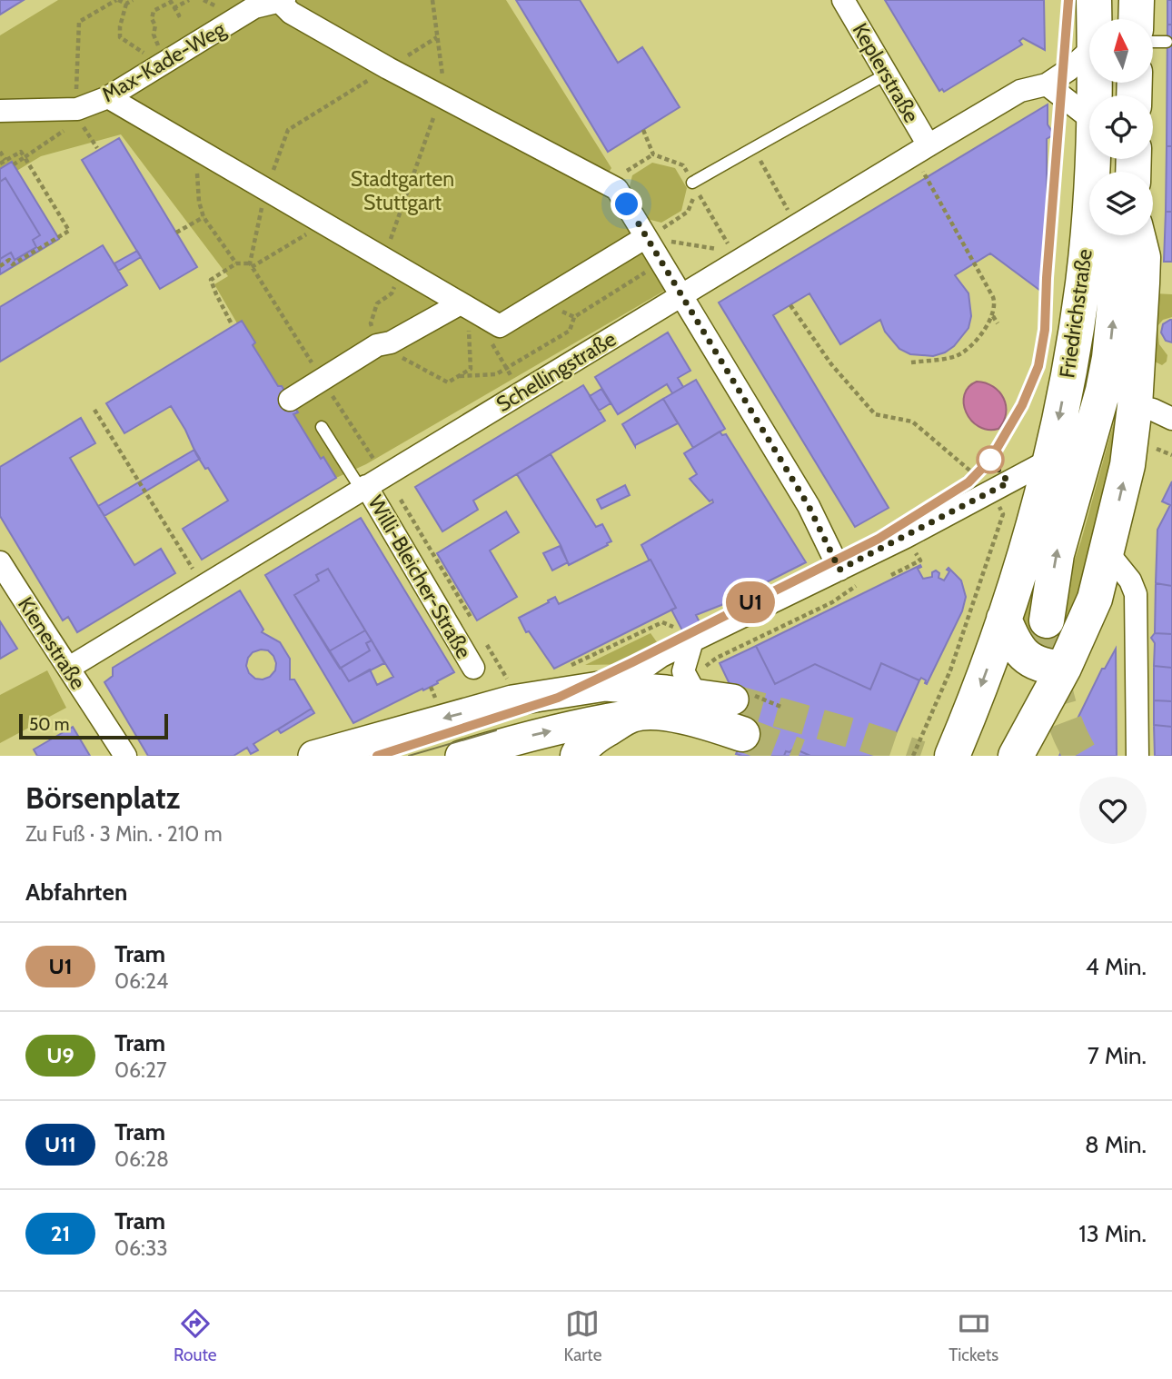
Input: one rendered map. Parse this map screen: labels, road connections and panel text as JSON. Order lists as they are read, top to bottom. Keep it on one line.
{"streets":{"main road":["Friedrichstraße"],"street":["Max-Kade-Weg","Keplerstraße","Schellingstraße","Willi-Bleicher-Straße","Kienestraße"]},"crossings":[["Keplerstraße","Schellingstraße"],["Schellingstraße","Willi-Bleicher-Straße"],["Schellingstraße","Kienestraße"]],"parks":["Stadtgarten Stuttgart"],"lines":["tram line U1"],"scale_bar":"50 m","north":"top","page":{"on_map":"U1","scale":"50 m","heading":[["Börsenplatz","Zu Fuß · 3 Min. · 210 m"],"Abfahrten"],"list":[{"mark":"U1","name":"Tram","note":"06:24","value":"4 Min."},{"mark":"U9","name":"Tram","note":"06:27","value":"7 Min."},{"mark":"U11","name":"Tram","note":"06:28","value":"8 Min."},{"mark":"21","name":"Tram","note":"06:33","value":"13 Min."}],"tabs":["Route","Karte","Tickets"]}}
